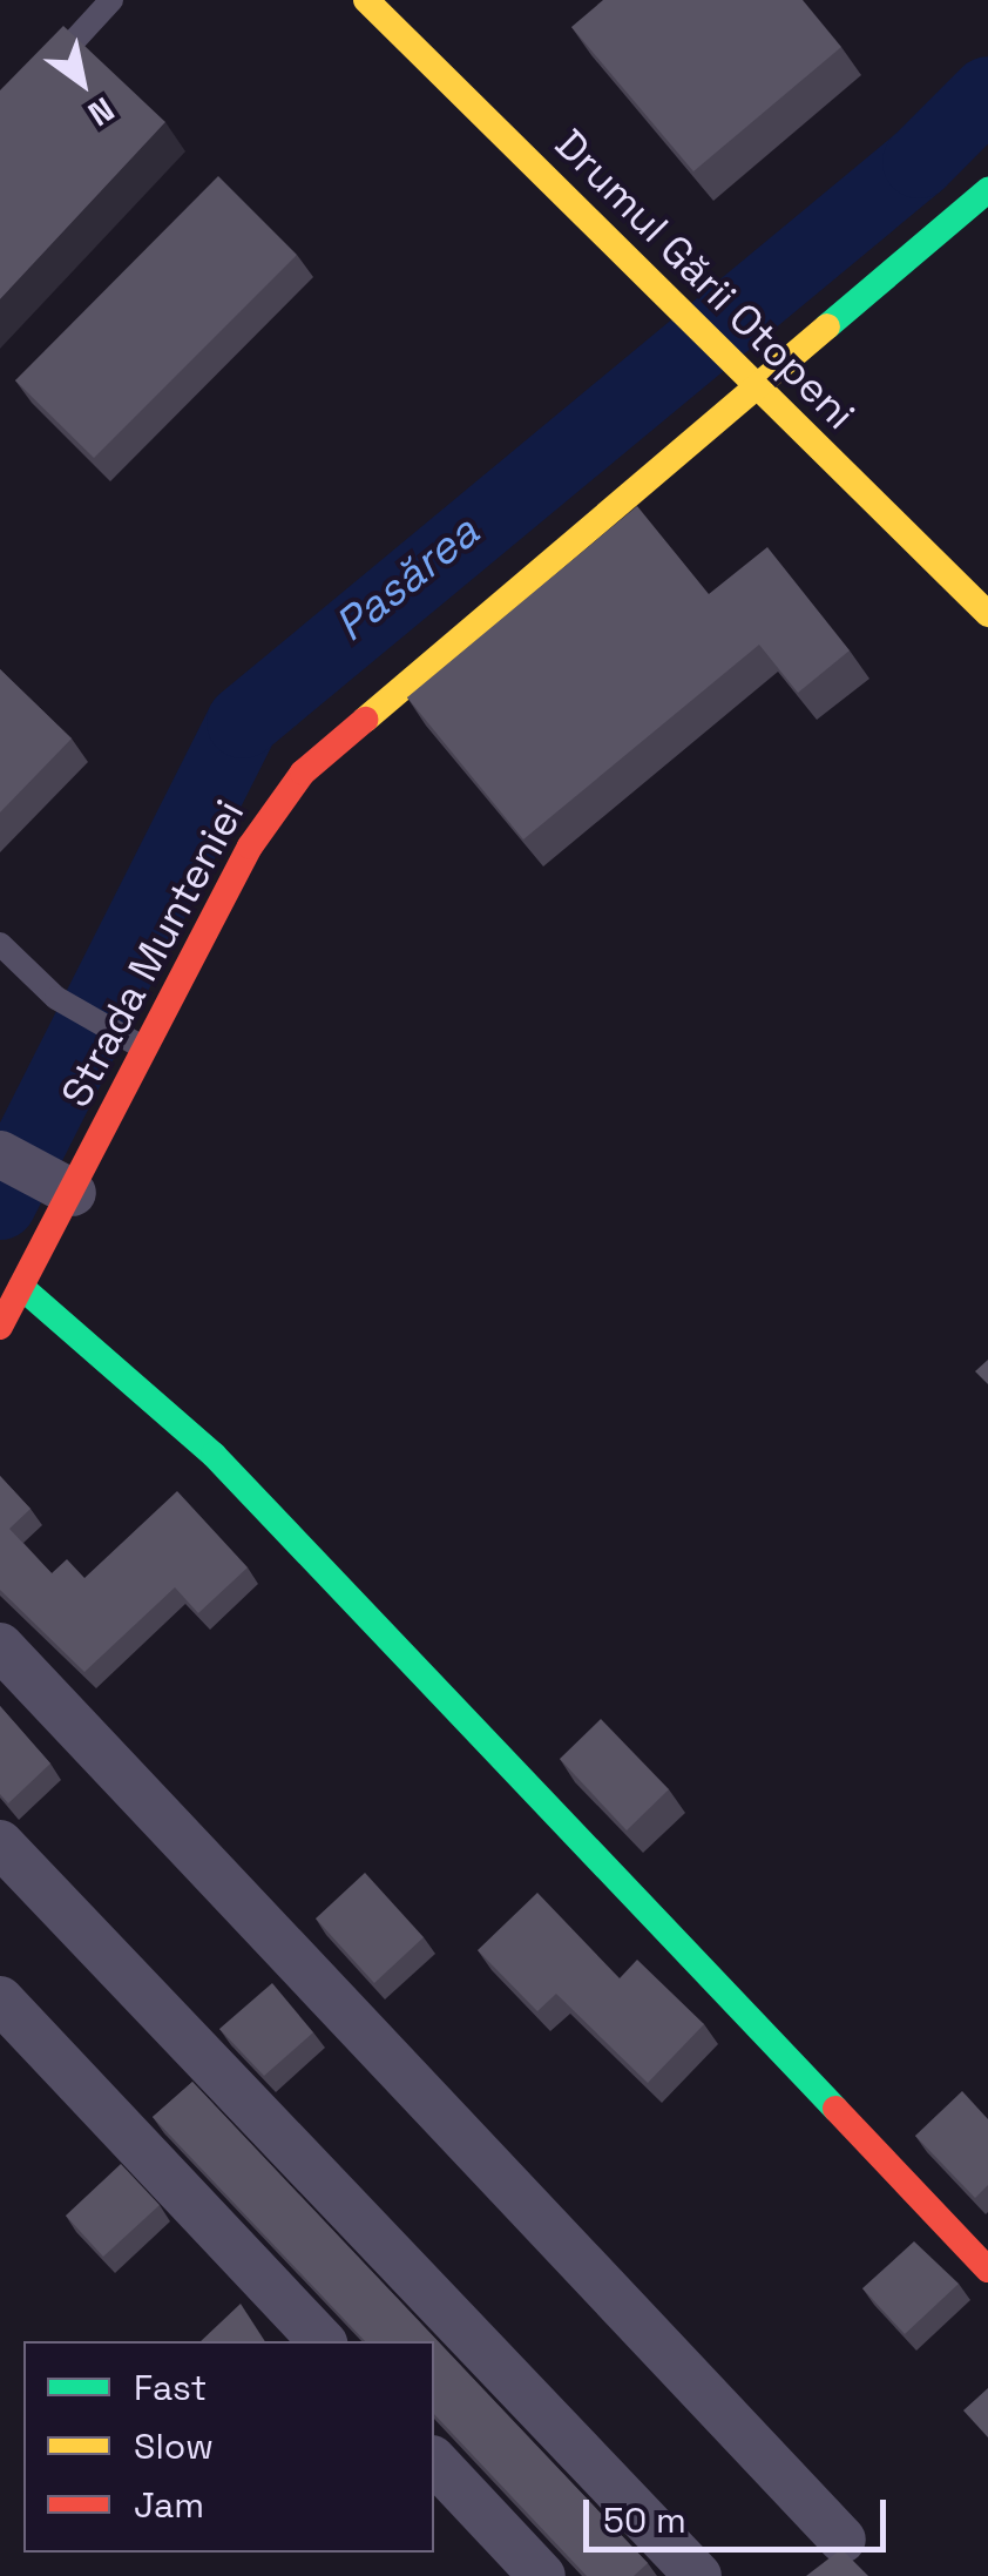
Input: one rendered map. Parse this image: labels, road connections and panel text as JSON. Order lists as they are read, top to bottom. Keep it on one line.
{"streets":{"street":["Drumul Gării Otopeni","Strada Munteniei"]},"crossings":[["Drumul Gării Otopeni","Strada Munteniei"]],"water":["Pasărea"],"legend":["Fast","Slow","Jam"],"scale_bar":"50 m","north":"bottom right"}
